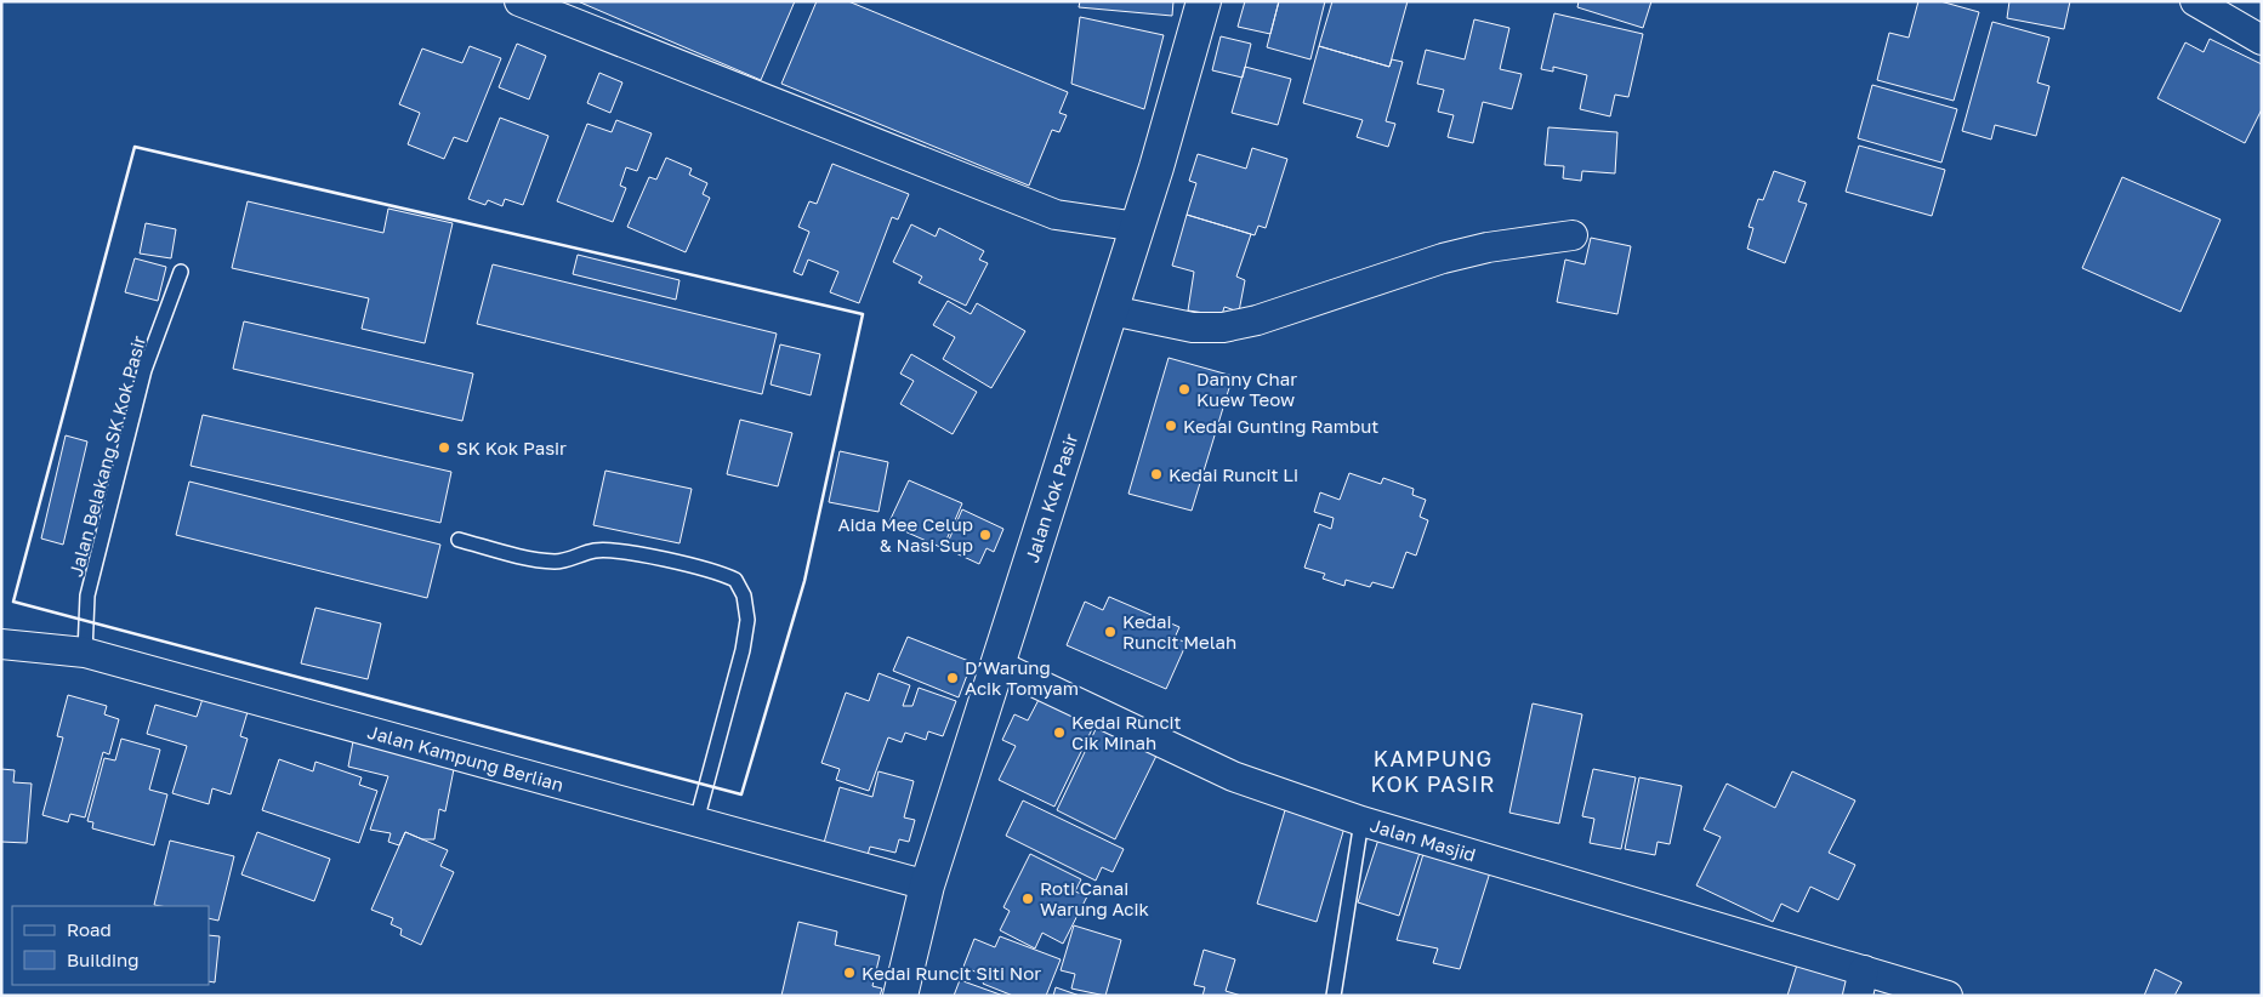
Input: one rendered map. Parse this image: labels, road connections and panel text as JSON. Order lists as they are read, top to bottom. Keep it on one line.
{"streets":{"street":["Jalan Kok Pasir","Jalan Kampung Berlian","Jalan Masjid"],"lane":["Jalan Belakang SK Kok Pasir"]},"crossings":[["Jalan Belakang SK Kok Pasir","Jalan Kampung Berlian"],["Jalan Kok Pasir","Jalan Kampung Berlian"],["Jalan Kok Pasir","Jalan Masjid"]],"districts":["KAMPUNG KOK PASIR"],"places":["Danny Char Kuew Teow","Kedai Gunting Rambut","SK Kok Pasir","Kedai Runcit Li","Aida Mee Celup & Nasi Sup","Kedai Runcit Melah","D’Warung Acik Tomyam","Kedai Runcit Cik Minah","Roti Canai Warung Acik","Kedai Runcit Siti Nor"],"legend":["Road","Building"]}
